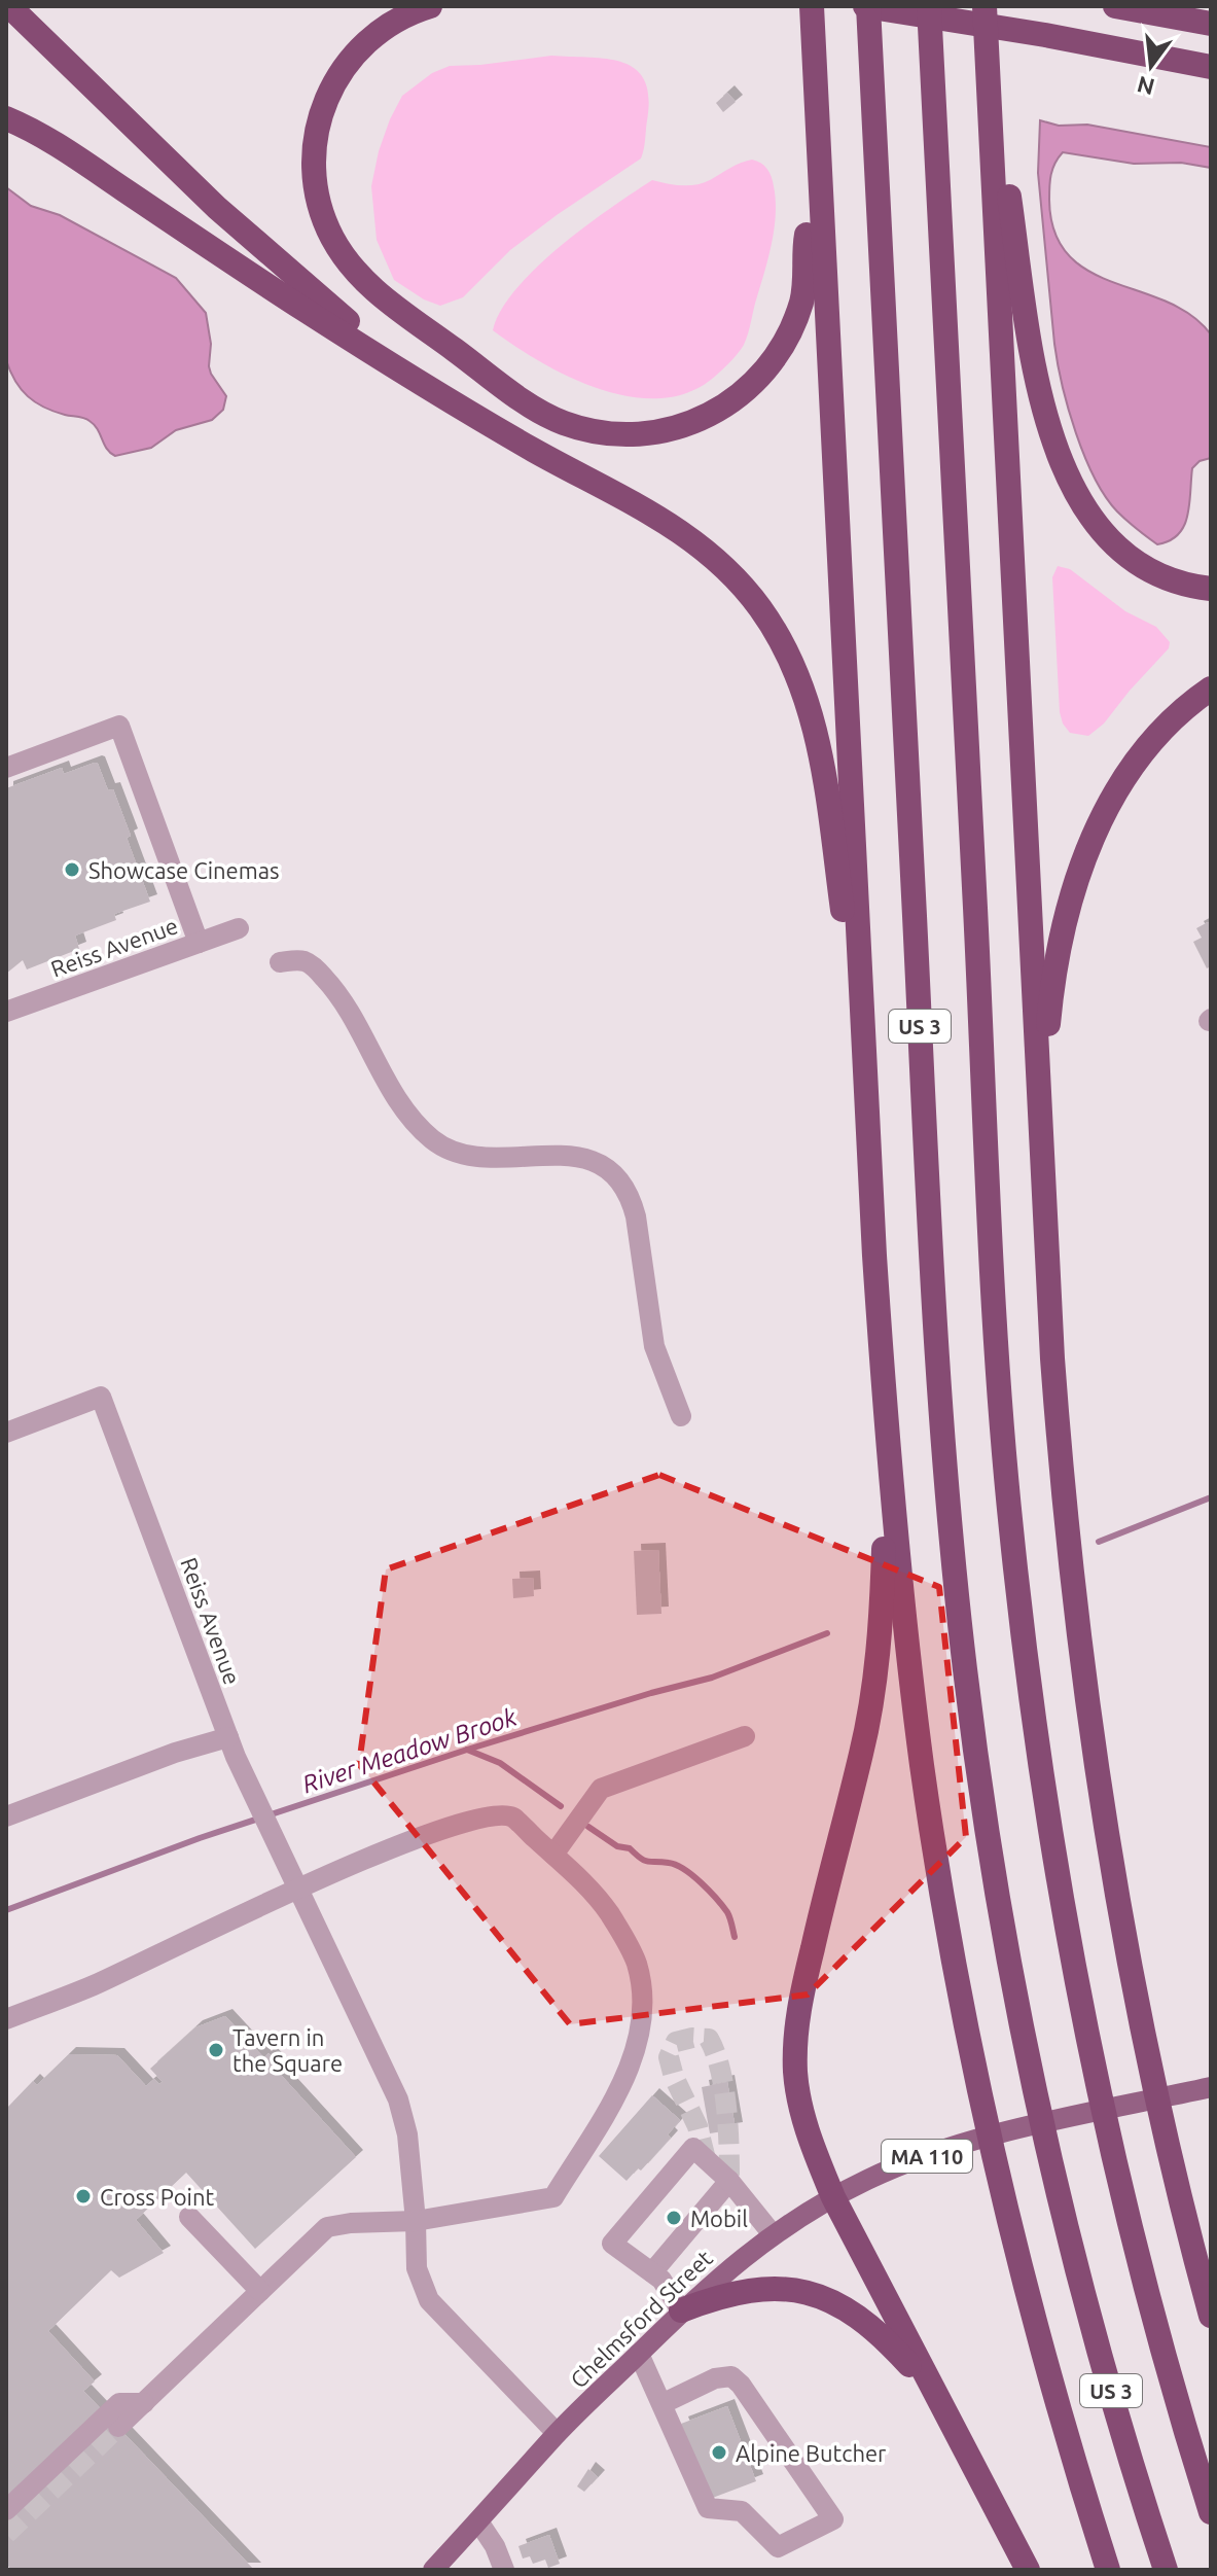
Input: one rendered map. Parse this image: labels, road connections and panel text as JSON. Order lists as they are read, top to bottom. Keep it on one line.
{"streets":{"highway":["US 3"],"main road":["MA 110","Chelmsford Street"],"street":["Reiss Avenue"]},"water":["River Meadow Brook"],"places":["Showcase Cinemas","Tavern in the Square","Cross Point","Mobil","Alpine Butcher"],"north":"bottom"}
